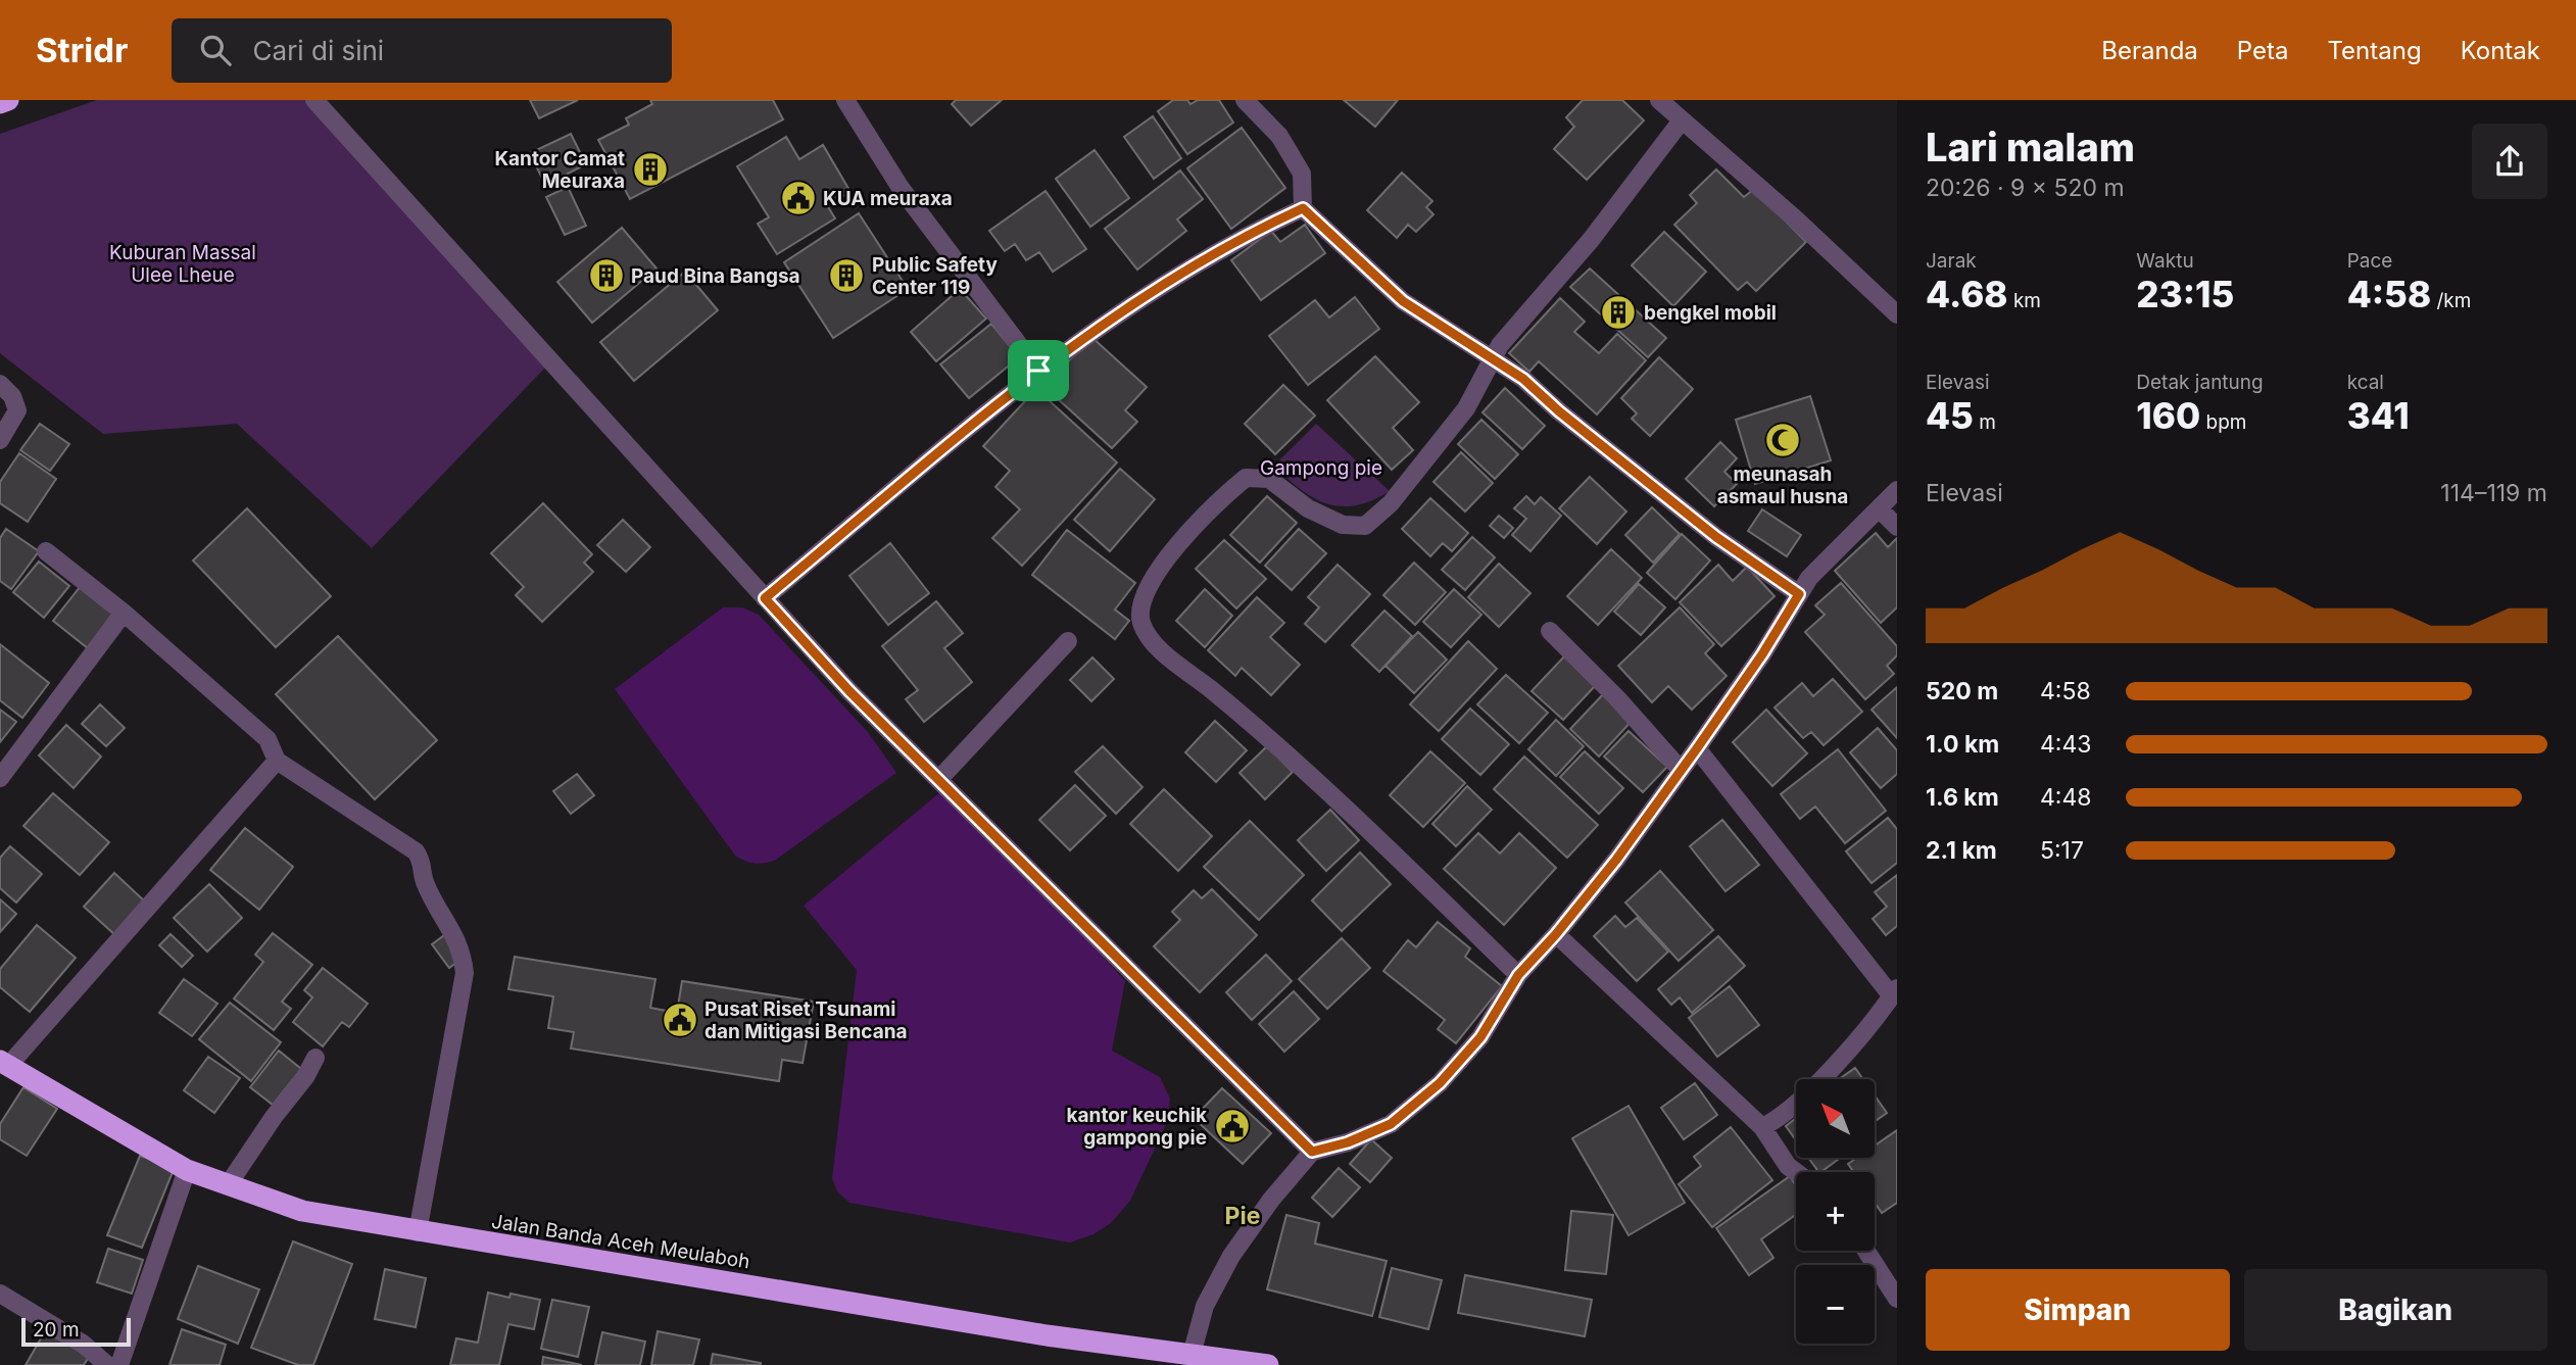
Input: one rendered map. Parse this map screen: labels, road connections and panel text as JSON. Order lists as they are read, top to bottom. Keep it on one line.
{"streets":{"highway":["Jalan Banda Aceh Meulaboh"]},"districts":["Pie"],"parks":["Kuburan Massal Ulee Lheue","Gampong pie"],"places":{"building":["Kantor Camat Meuraxa","Paud Bina Bangsa","Public Safety Center 119","bengkel mobil"],"public building":["KUA meuraxa","Pusat Riset Tsunami dan Mitigasi Bencana","kantor keuchik gampong pie"],"mosque":["meunasah asmaul husna"]},"scale_bar":"20 m","north":"top left","page":{"header":"Stridr","search":"Cari di sini","nav":["Beranda","Peta","Tentang","Kontak"],"heading":["Lari malam","20:26 · 9 × 520 m"],"stats":[["Jarak","4.68 km"],["Waktu","23:15"],["Pace","4:58 /km"],["Elevasi","45 m"],["Detak jantung","160 bpm"],["kcal","341"]],"chart":["Elevasi","114–119 m"],"list":[{"name":"520 m","note":"4:58"},{"name":"1.0 km","note":"4:43"},{"name":"1.6 km","note":"4:48"},{"name":"2.1 km","note":"5:17"}],"map_buttons":["+","−"],"buttons":["Simpan","Bagikan"],"scale":"20 m"}}
